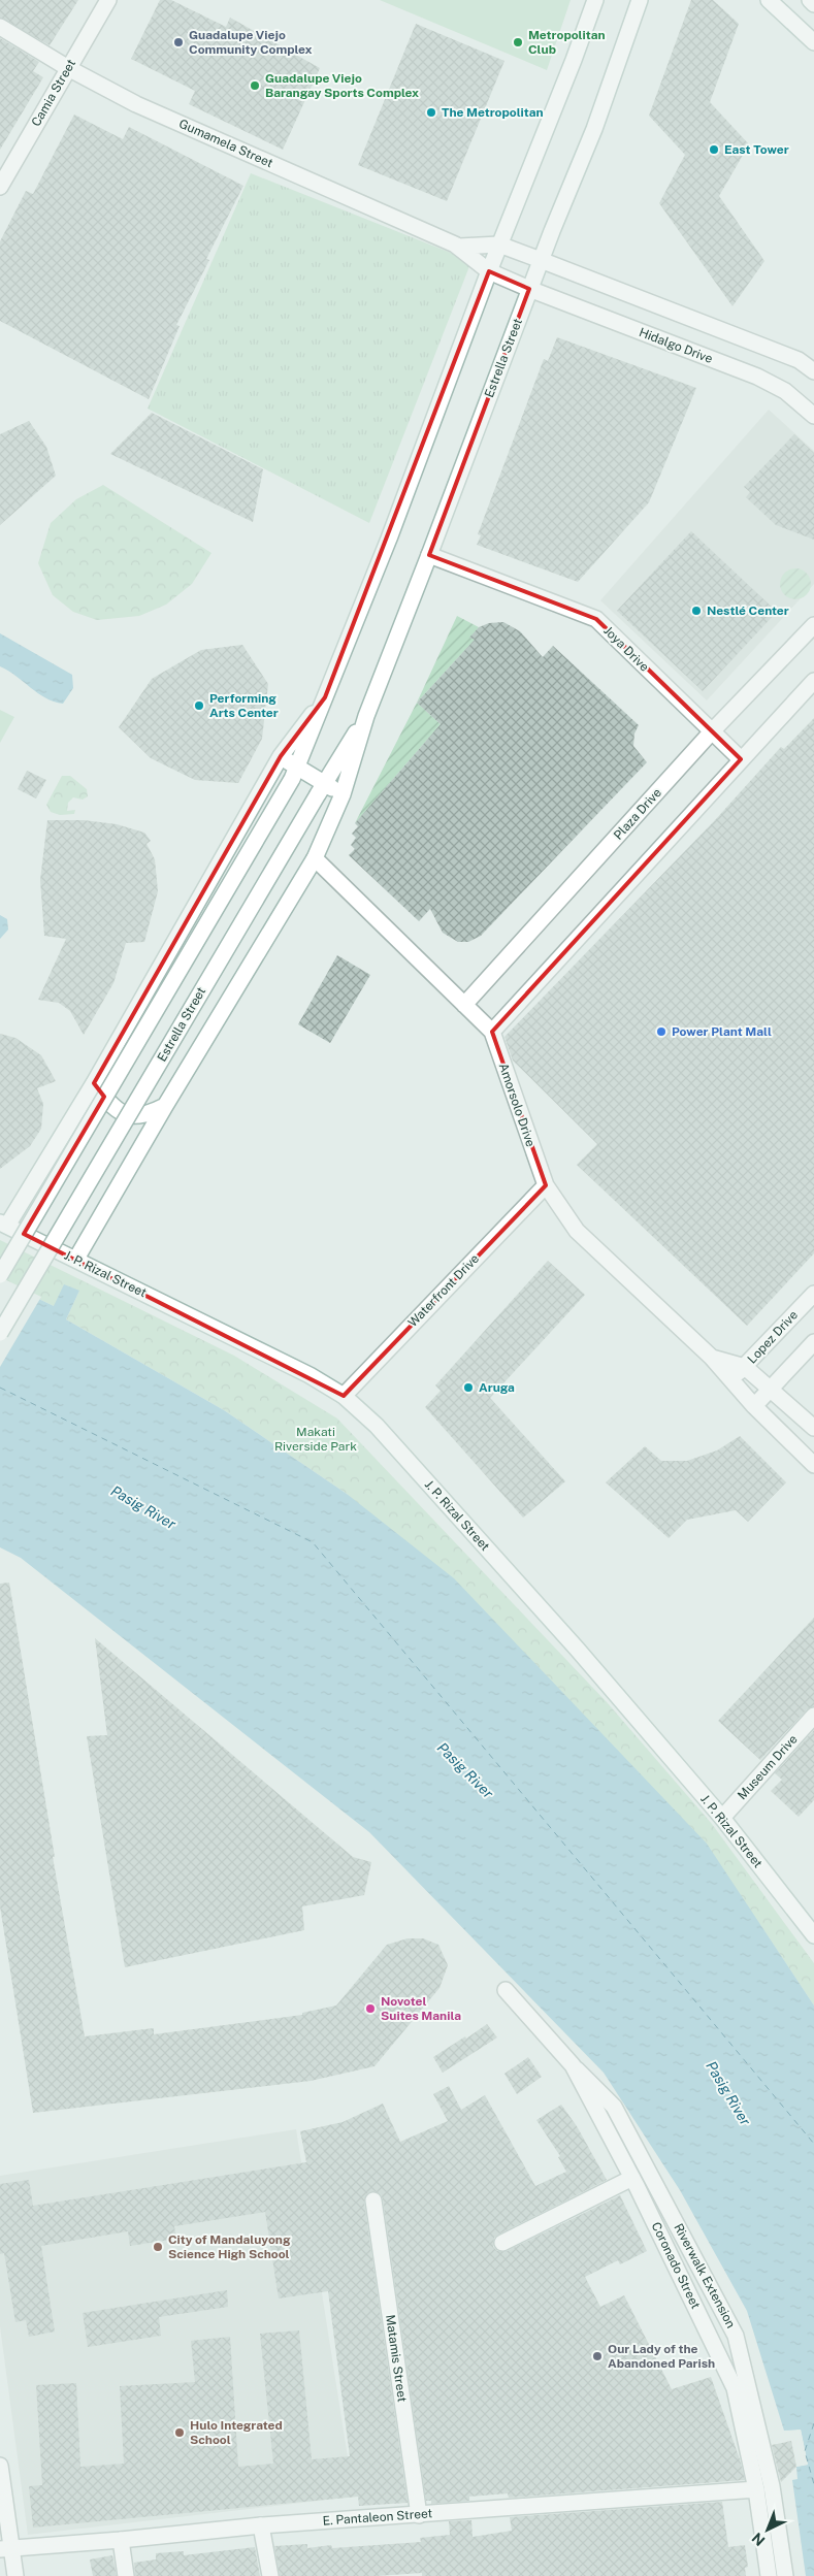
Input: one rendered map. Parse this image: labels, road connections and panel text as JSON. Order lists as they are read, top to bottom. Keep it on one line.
{"streets":{"street":["Camia Street","Gumamela Street","Hidalgo Drive","Estrella Street","Joya Drive","Plaza Drive","Amorsolo Drive","J. P. Rizal Street","Waterfront Drive","Lopez Drive","Museum Drive","Coronado Street","Riverwalk Extension","Matamis Street","E. Pantaleon Street"]},"crossings":[["Camia Street","Gumamela Street"],["Gumamela Street","Hidalgo Drive"],["Gumamela Street","Estrella Street"],["Hidalgo Drive","Estrella Street"],["Estrella Street","Joya Drive"],["Estrella Street","Amorsolo Drive"],["Estrella Street","J. P. Rizal Street"],["Joya Drive","Plaza Drive"],["Plaza Drive","Amorsolo Drive"],["Amorsolo Drive","Waterfront Drive"],["Amorsolo Drive","Lopez Drive"],["J. P. Rizal Street","Waterfront Drive"],["J. P. Rizal Street","Museum Drive"],["Coronado Street","Riverwalk Extension"],["Coronado Street","E. Pantaleon Street"],["Matamis Street","E. Pantaleon Street"]],"water":["Pasig River"],"parks":["Makati Riverside Park"],"places":["Guadalupe Viejo Community Complex","Metropolitan Club","Guadalupe Viejo Barangay Sports Complex","The Metropolitan","East Tower","Nestlé Center","Performing Arts Center","Power Plant Mall","Aruga","Novotel Suites Manila","City of Mandaluyong Science High School","Our Lady of the Abandoned Parish","Hulo Integrated School"],"north":"bottom left"}
